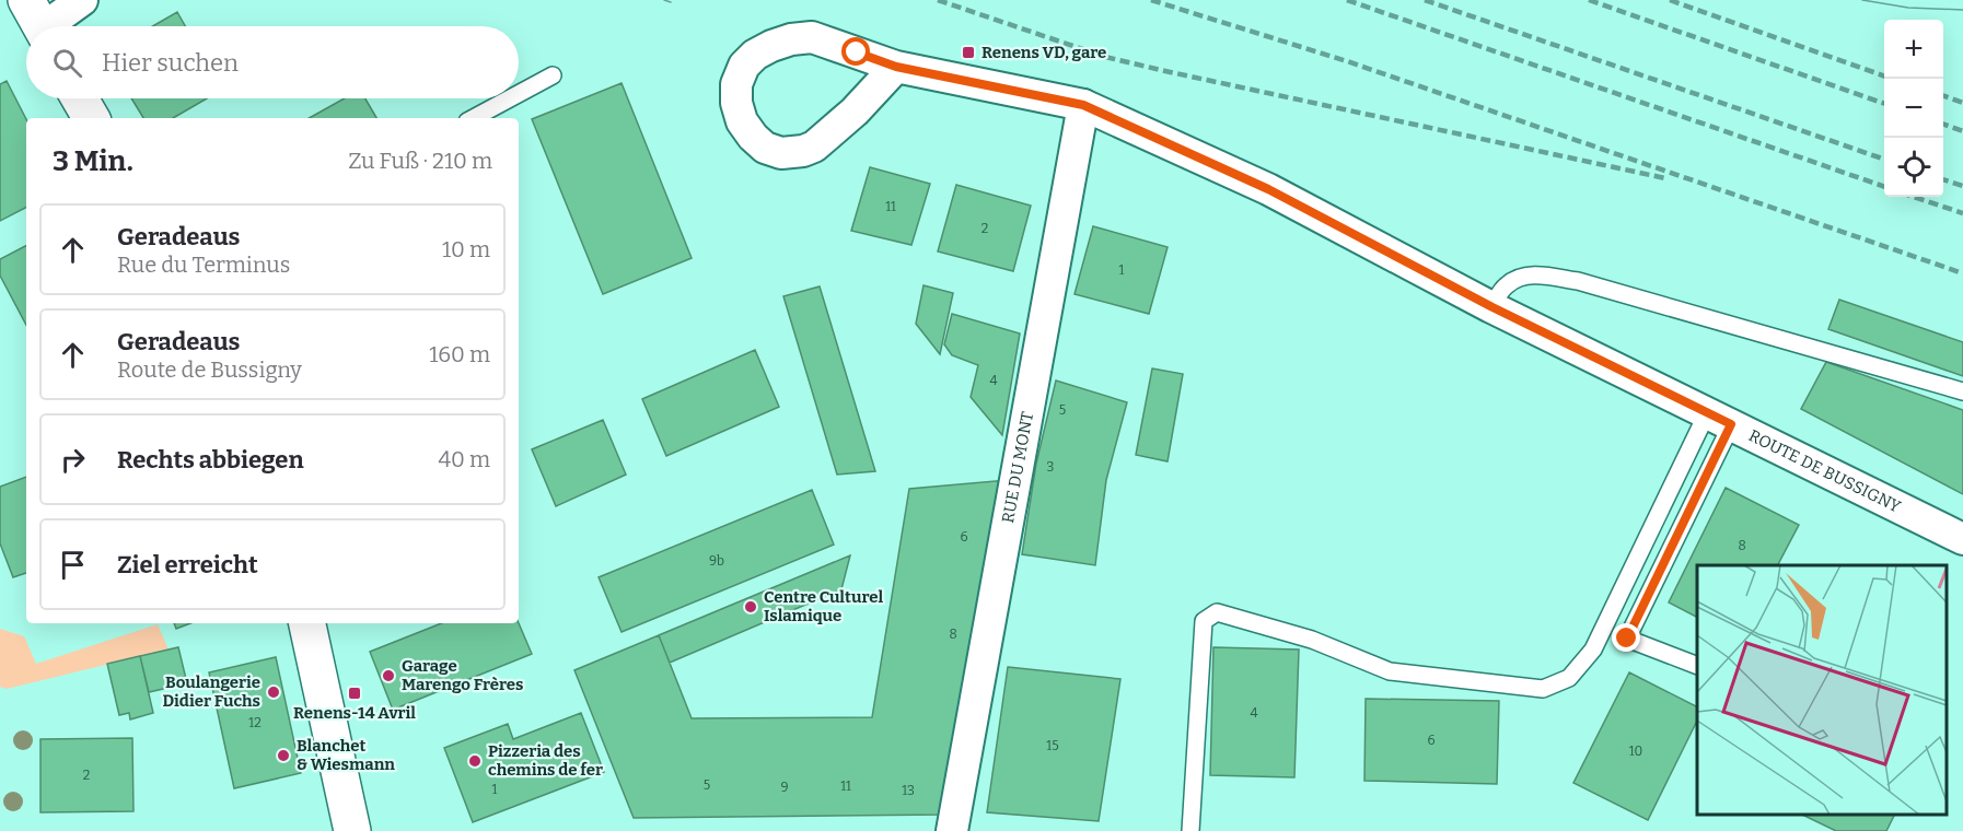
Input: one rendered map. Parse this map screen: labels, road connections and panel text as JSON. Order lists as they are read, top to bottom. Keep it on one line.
{"streets":{"street":["RUE DU MONT","ROUTE DE BUSSIGNY"]},"crossings":[["RUE DU MONT","ROUTE DE BUSSIGNY"]],"places":{"transit":["Renens VD, gare","Renens-14 Avril"],"other":["Centre Culturel Islamique","Garage Marengo Frères","Boulangerie Didier Fuchs","Blanchet & Wiesmann","Pizzeria des chemins de fer"]},"house_numbers":["11","2","1","4","5","3","6","8","9b","8","4","12","6","15","10","2","5","11","9","1","13"],"page":{"map_buttons":["+","−"],"search":"Hier suchen","heading":["3 Min.","Zu Fuß · 210 m"],"list":[["Geradeaus","Rue du Terminus","10 m"],["Geradeaus","Route de Bussigny","160 m"],["Rechts abbiegen","40 m"],"Ziel erreicht"]}}
